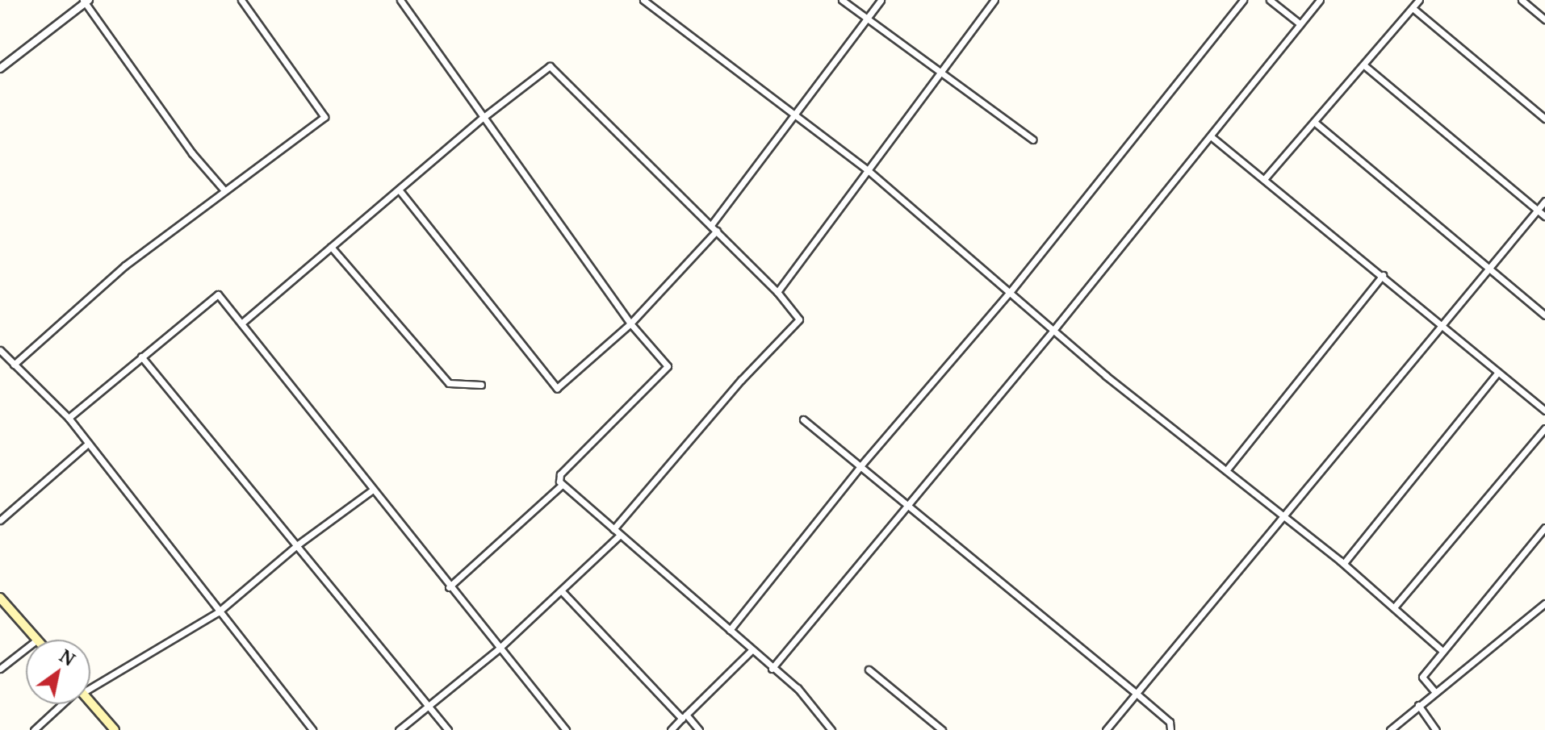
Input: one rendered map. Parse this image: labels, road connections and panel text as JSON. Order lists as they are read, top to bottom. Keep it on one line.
{"north":"top right"}
